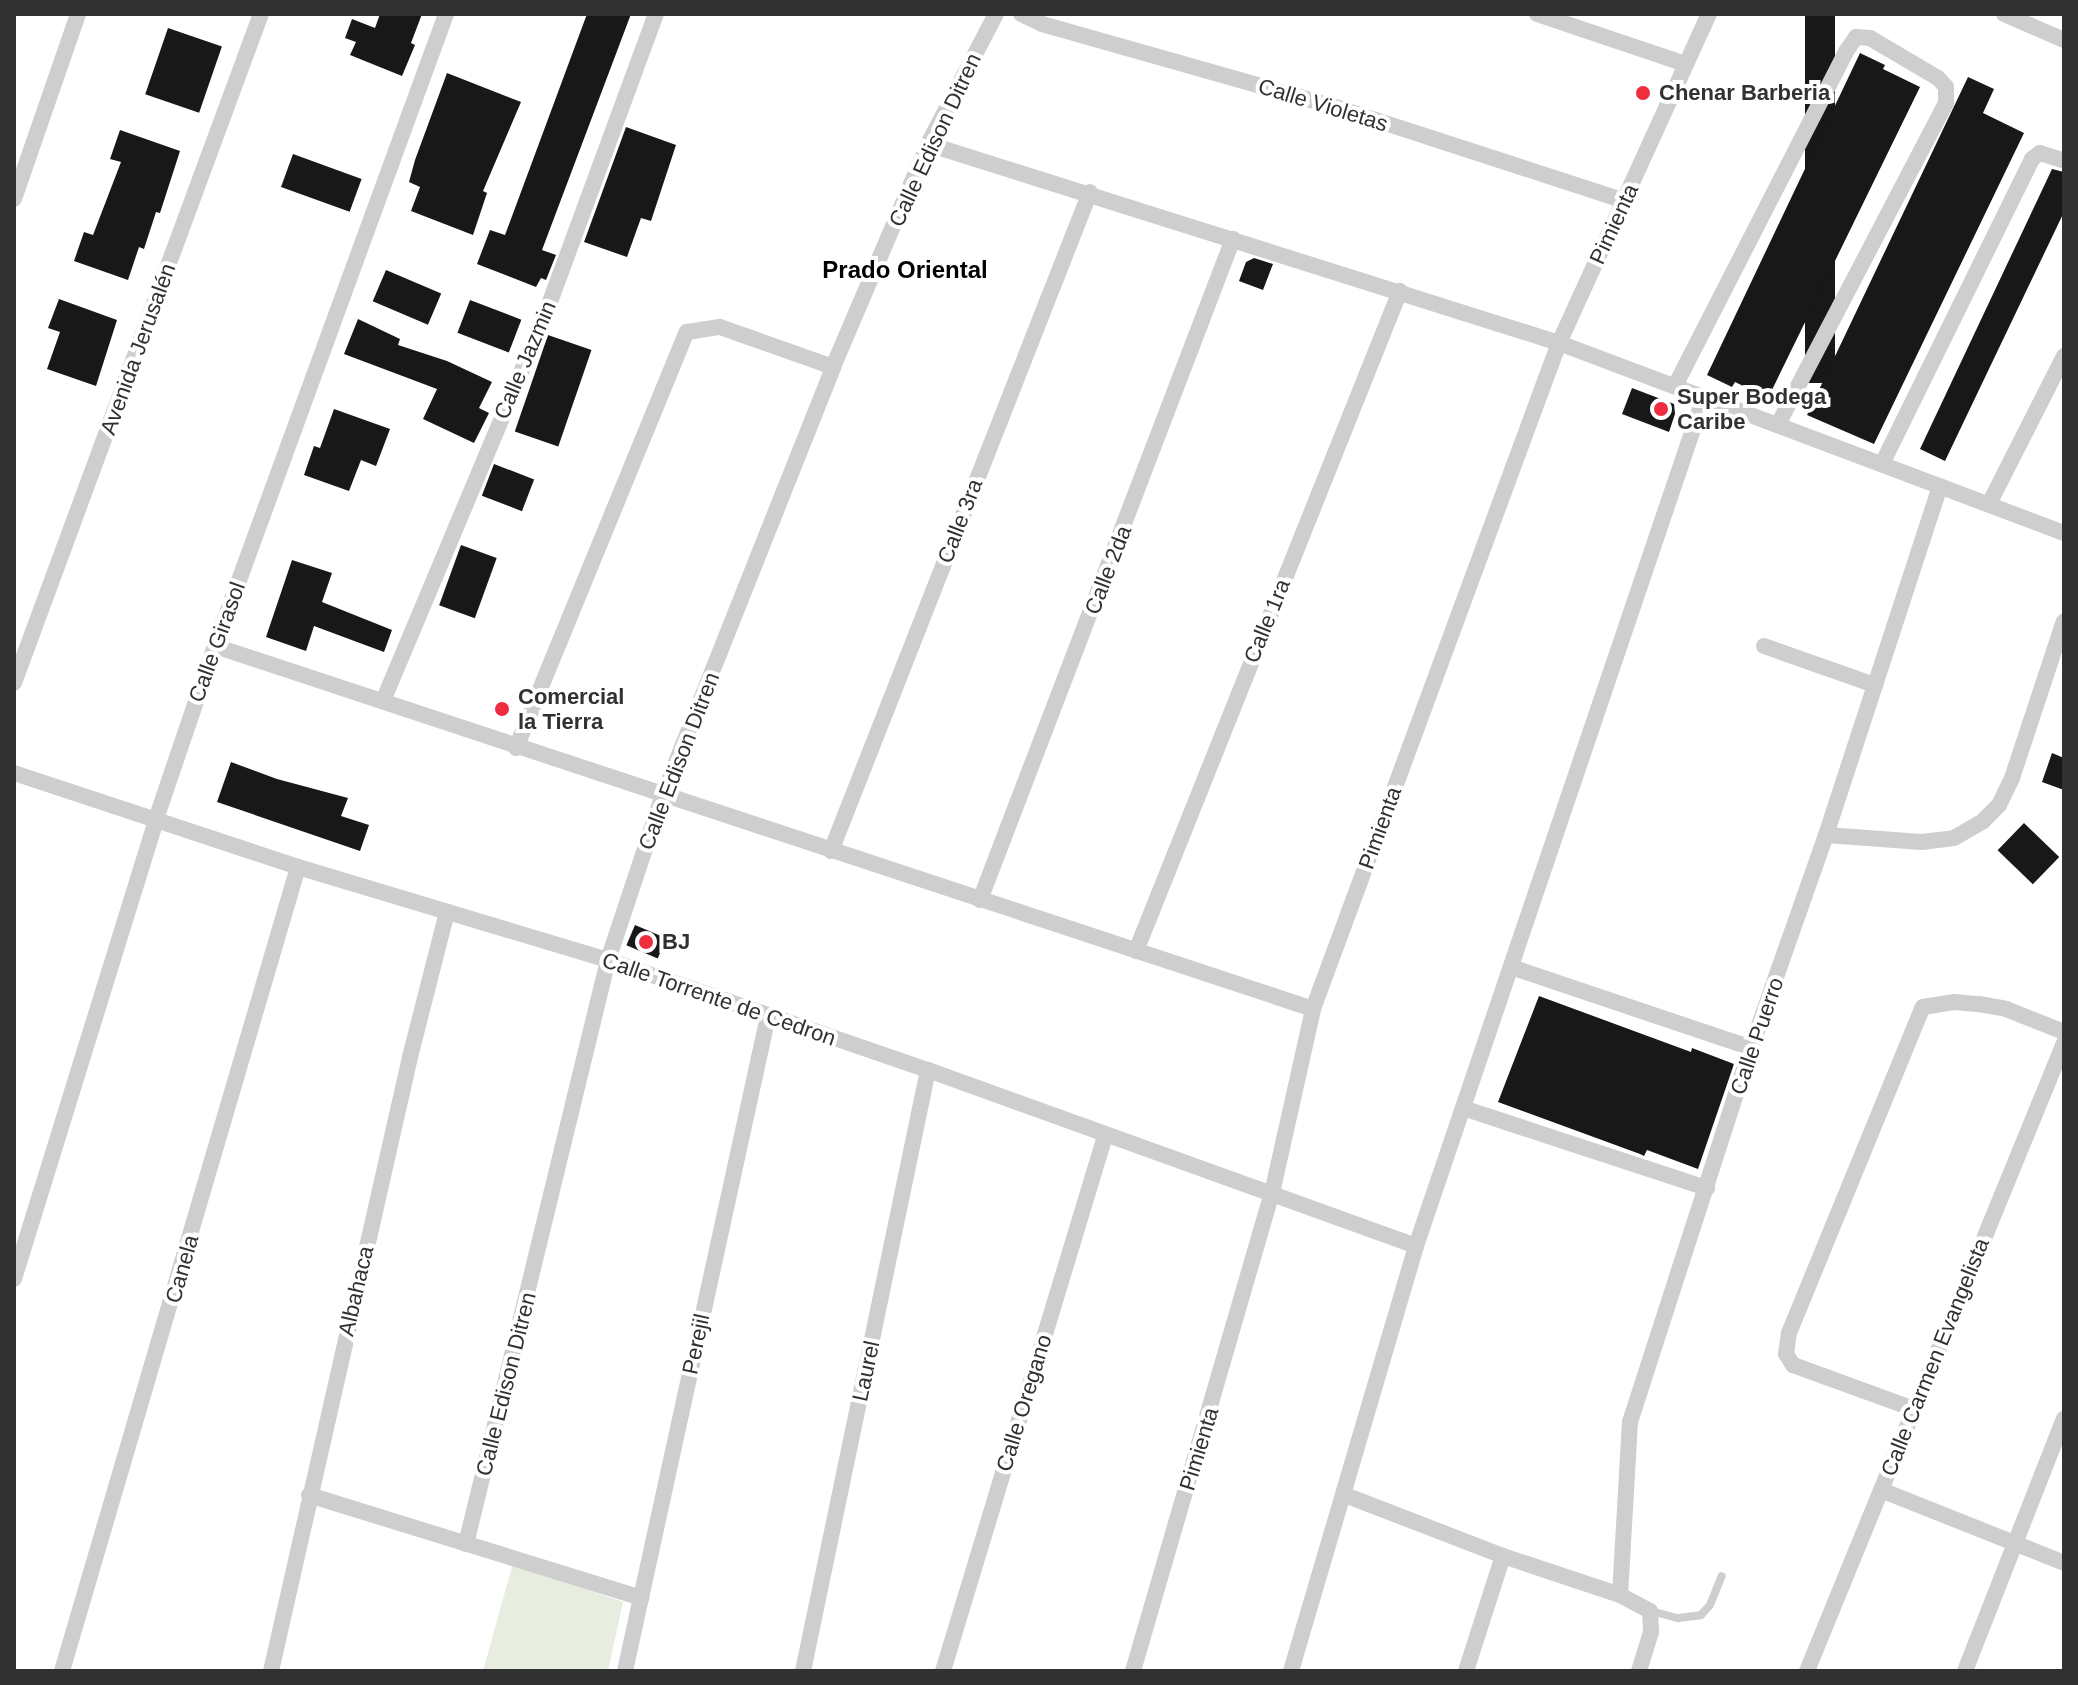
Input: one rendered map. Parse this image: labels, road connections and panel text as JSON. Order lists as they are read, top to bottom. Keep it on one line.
{"streets":{"street":["Calle Violetas","Calle Edison Ditren","Pimienta","Avenida Jerusalén","Calle Jazmin","Calle 3ra","Calle 2da","Calle 1ra","Calle Girasol","Calle Torrente de Cedron","Calle Puerro","Canela","Albahaca","Perejil","Calle Carmen Evangelista","Laurel","Calle Oregano"]},"crossings":[["Calle Violetas","Pimienta"],["Calle Edison Ditren","Calle Torrente de Cedron"],["Pimienta","Calle Torrente de Cedron"],["Calle Girasol","Calle Torrente de Cedron"],["Calle Torrente de Cedron","Canela"],["Calle Torrente de Cedron","Albahaca"],["Calle Torrente de Cedron","Perejil"],["Calle Torrente de Cedron","Laurel"],["Calle Torrente de Cedron","Calle Oregano"]],"districts":["Prado Oriental"],"places":["Chenar Barberia","Super Bodega Caribe","Comercial la Tierra","BJ"]}
